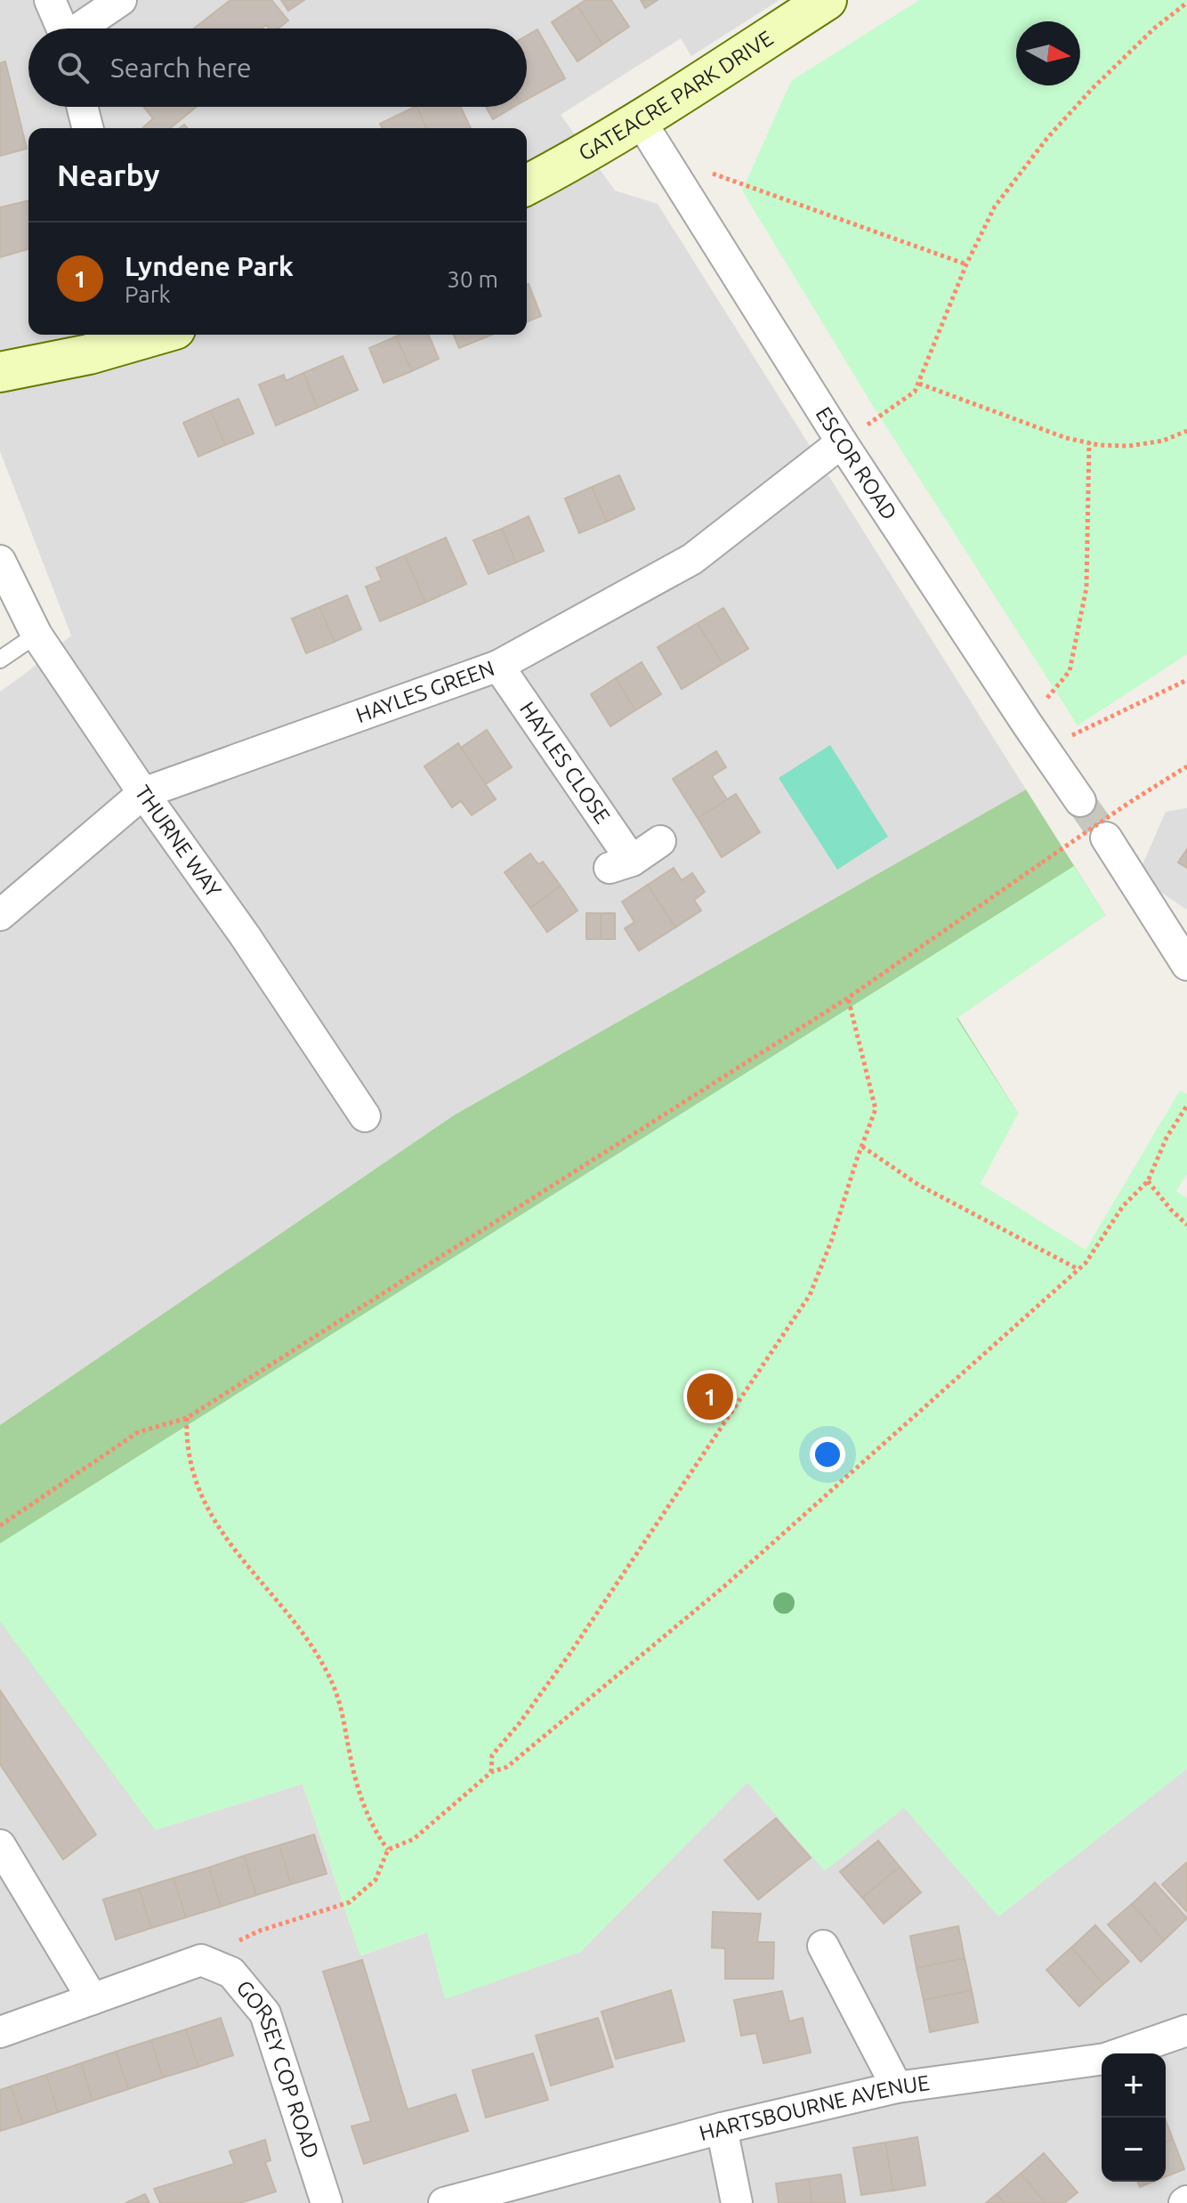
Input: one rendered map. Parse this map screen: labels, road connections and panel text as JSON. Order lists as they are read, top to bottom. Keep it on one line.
{"streets":{"street":["GATEACRE PARK DRIVE","ESCOR ROAD","HAYLES GREEN","HAYLES CLOSE","THURNE WAY","GORSEY COP ROAD","HARTSBOURNE AVENUE"]},"crossings":[["GATEACRE PARK DRIVE","ESCOR ROAD"],["ESCOR ROAD","HAYLES GREEN"],["HAYLES GREEN","HAYLES CLOSE"],["HAYLES GREEN","THURNE WAY"]],"north":"right","page":{"search":"Search here","heading":"Nearby","list":[{"mark":"1","name":"Lyndene Park","note":"Park","value":"30 m"}],"pins":"1","map_buttons":["+","−"]}}
